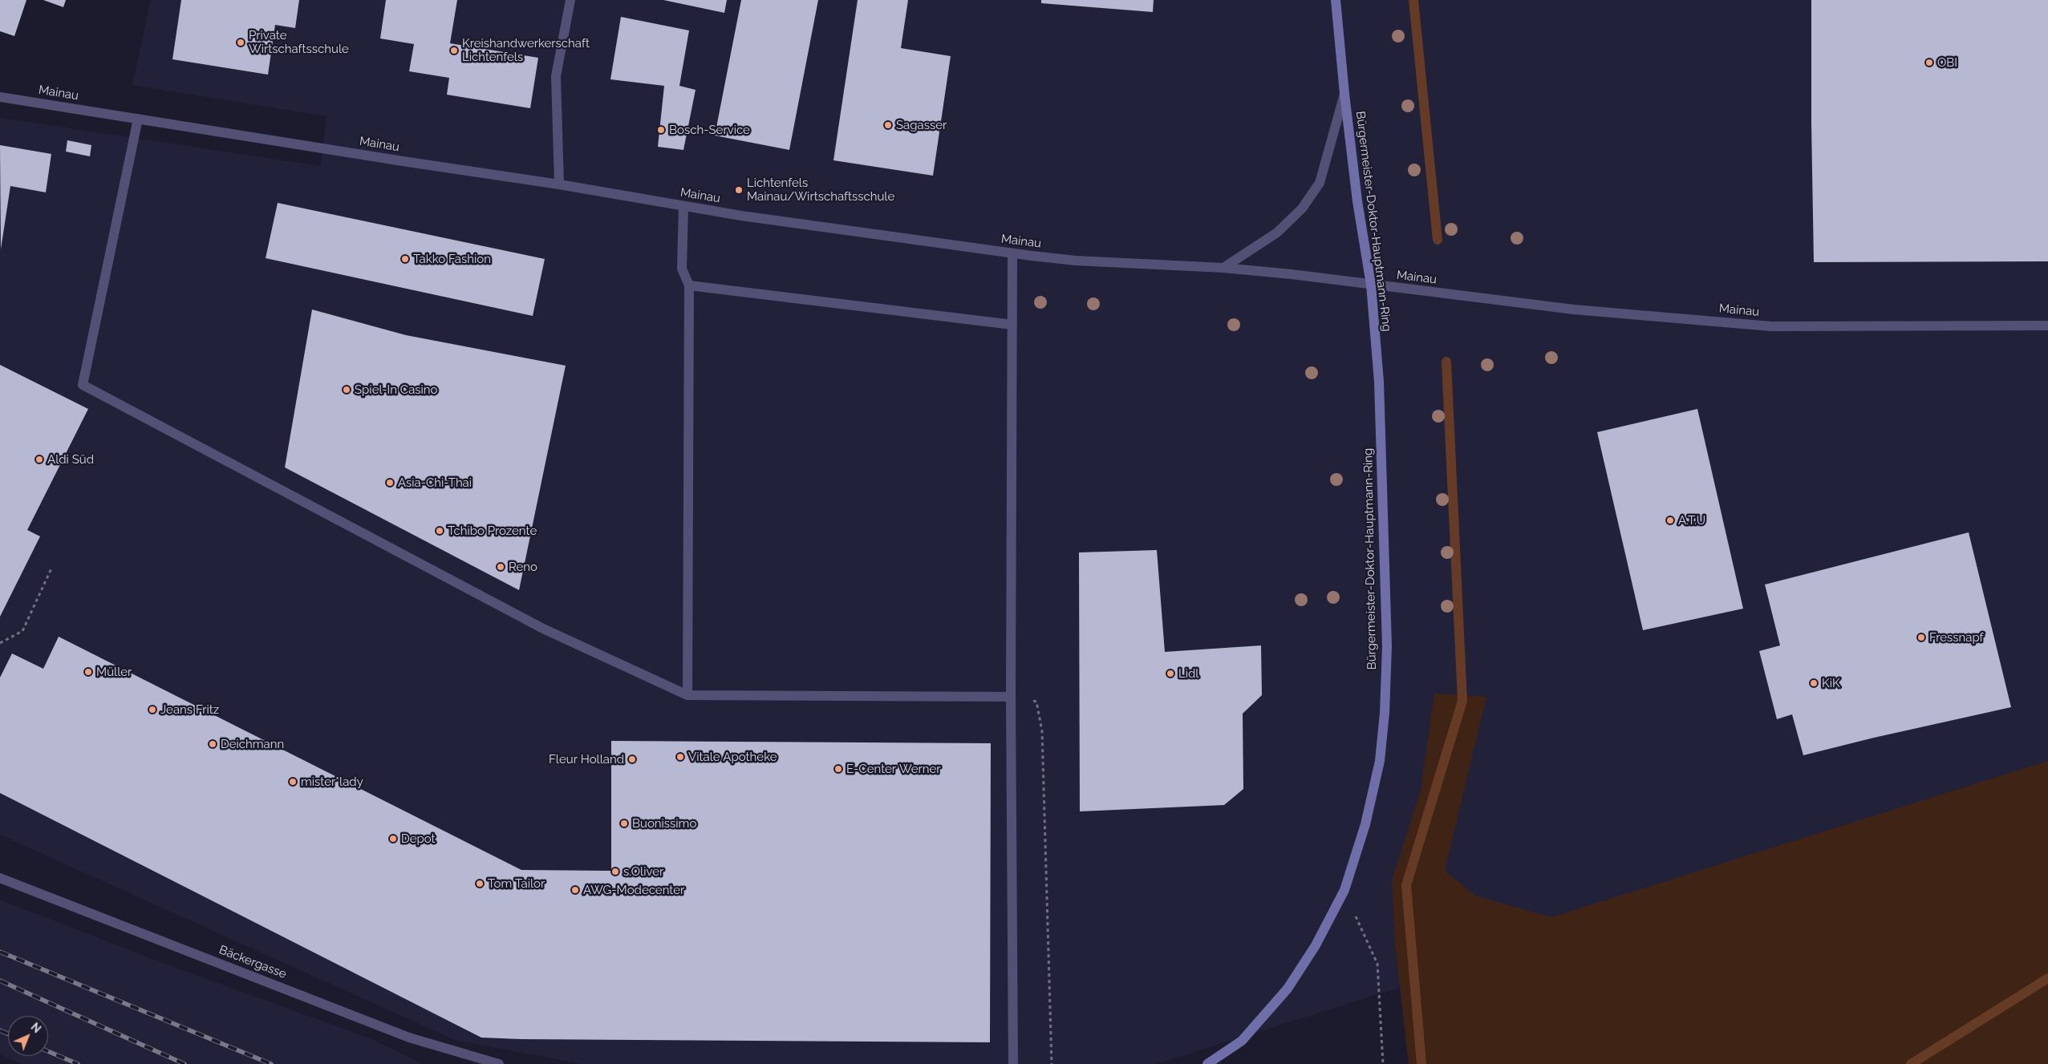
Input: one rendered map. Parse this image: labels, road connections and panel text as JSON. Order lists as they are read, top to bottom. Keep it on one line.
{"streets":{"street":["Mainau","Bürgermeister-Doktor-Hauptmann-Ring","Bäckergasse"]},"crossings":[["Mainau","Bürgermeister-Doktor-Hauptmann-Ring"]],"places":["Private Wirtschaftsschule","Kreishandwerkerschaft Lichtenfels","OBI","Sagasser","Bosch-Service","Lichtenfels Mainau/Wirtschaftsschule","Takko Fashion","Spiel-In Casino","Aldi Süd","Asia-Chi-Thai","A.T.U","Tchibo Prozente","Reno","Fressnapf","Müller","Lidl","KiK","Jeans Fritz","Deichmann","Vitale Apotheke","Fleur Holland","E-Center Werner","mister*lady","Buonissimo","Depot","s.Oliver","Tom Tailor","AWG-Modecenter"],"north":"top right"}
